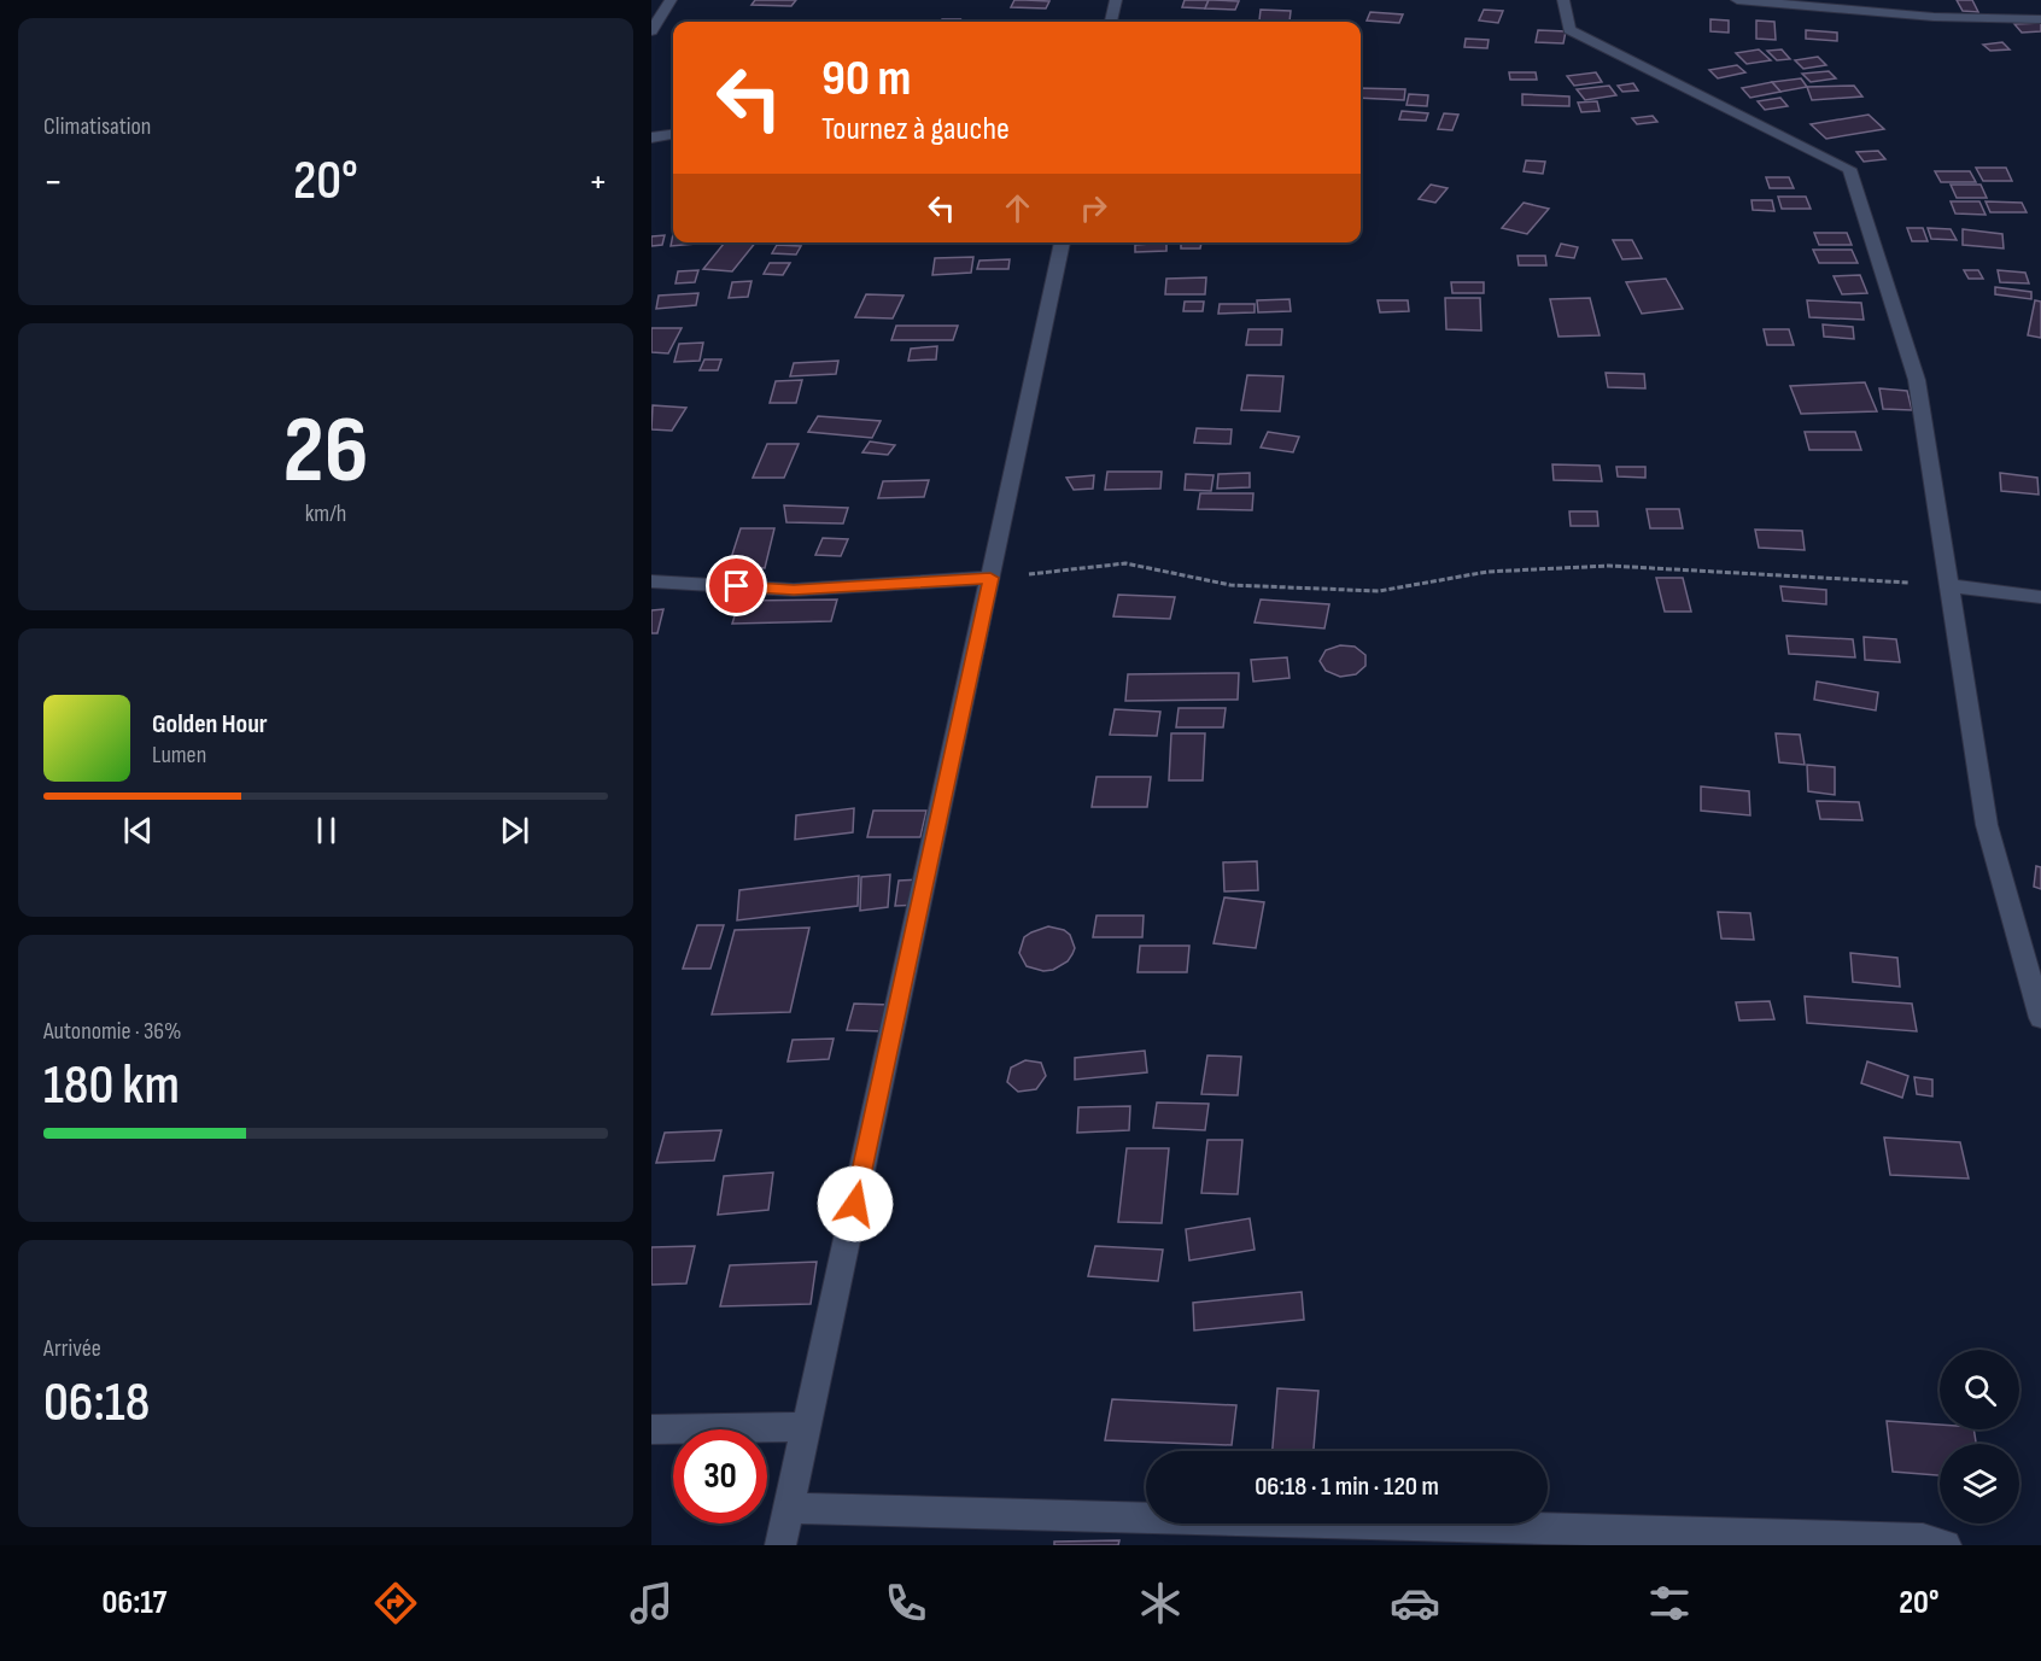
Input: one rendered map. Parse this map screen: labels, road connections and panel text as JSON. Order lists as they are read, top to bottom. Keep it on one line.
{"page":{"tile":["Climatisation",["26","km/h"],["Autonomie · 36%","180 km"],["Arrivée","06:18"]],"turn":["90 m","Tournez à gauche"],"heat":["−","20°","+"],"song":["Golden Hour","Lumen"],"limit":"30","trip":"06:18 · 1 min · 120 m","tabs":["06:17","20°"]}}
